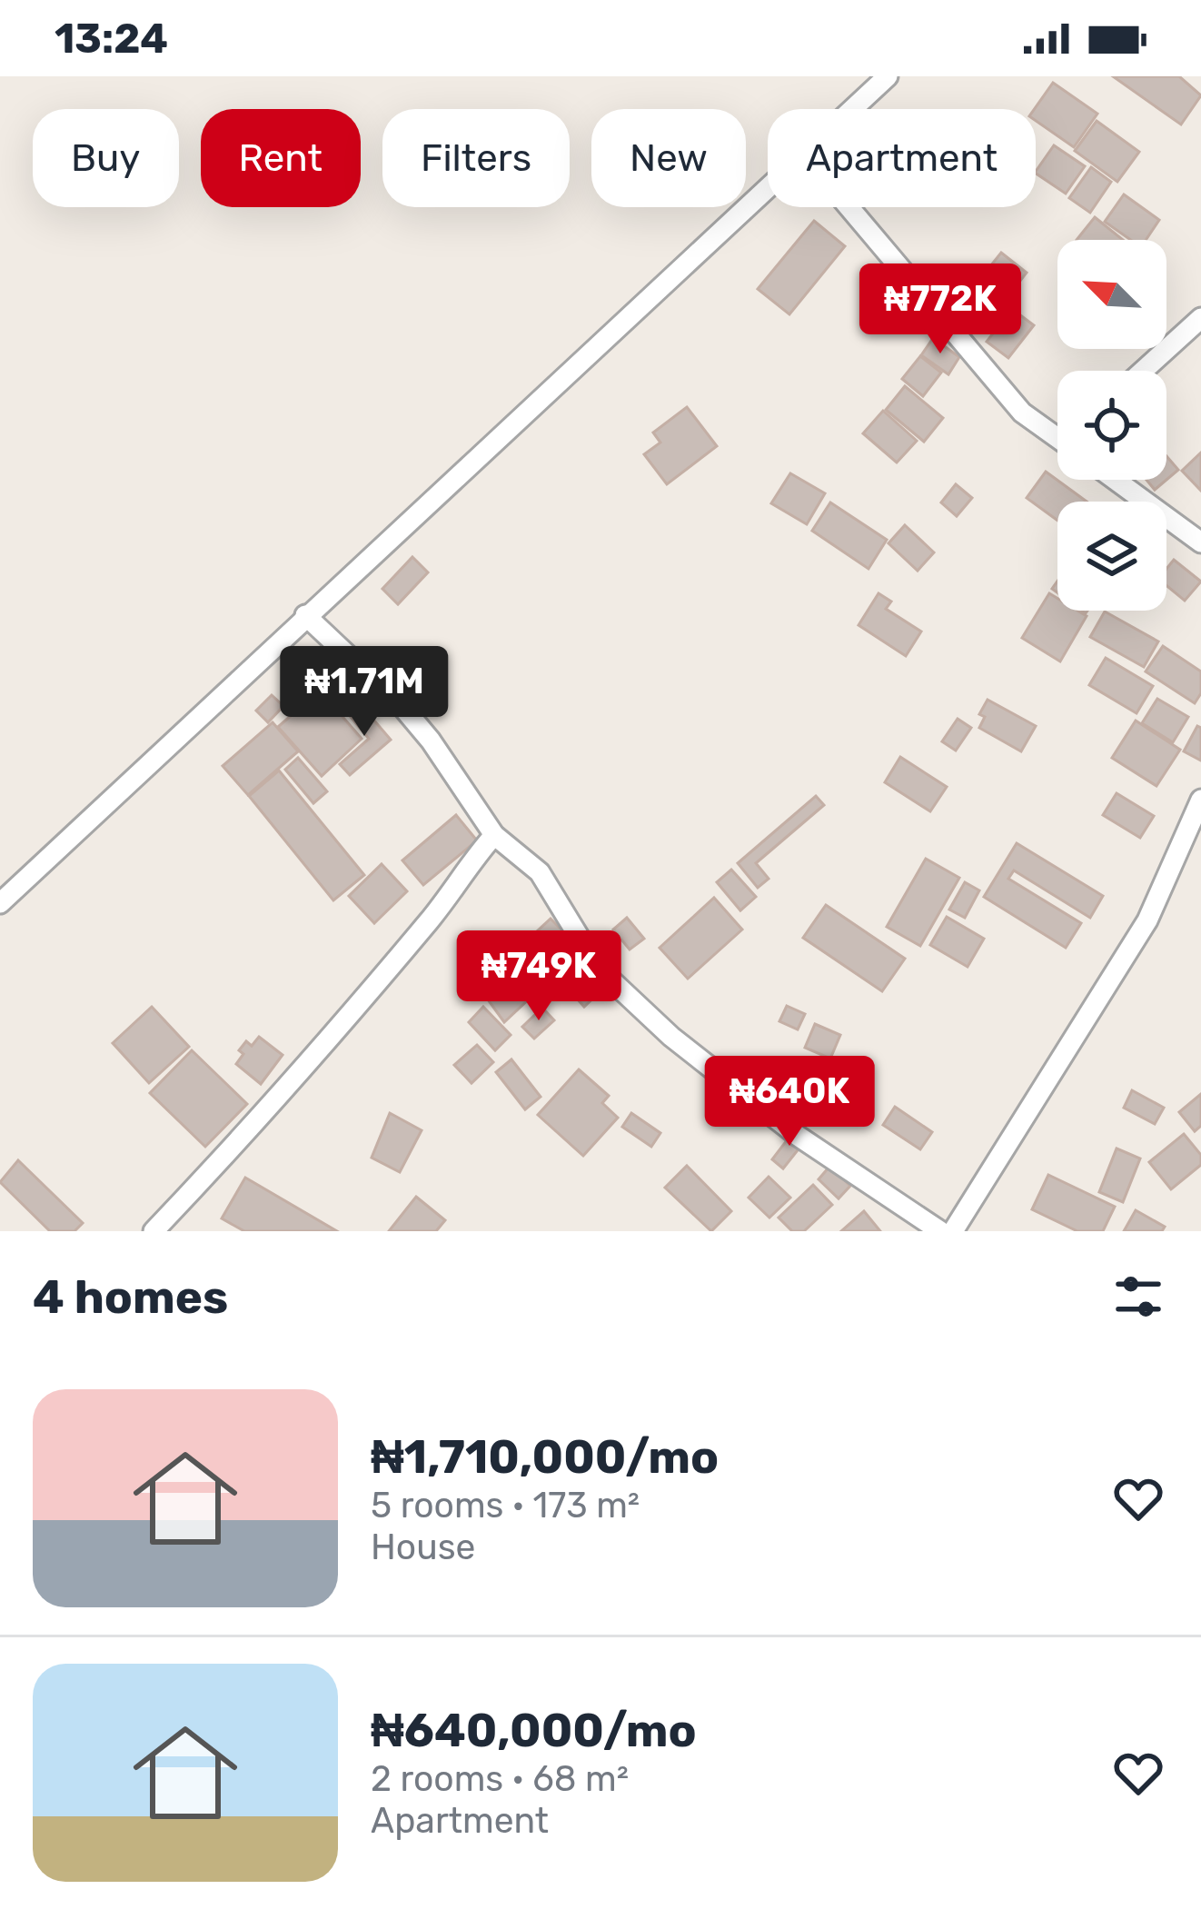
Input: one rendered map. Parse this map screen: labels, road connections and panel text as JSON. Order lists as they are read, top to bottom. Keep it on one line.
{"north":"top left","page":{"status":"13:24","chip":["Buy","Rent","Filters","New","Apartment"],"price":["₦772K","₦1.71M","₦749K","₦640K"],"heading":"4 homes","list":[{"name":"₦1,710,000/mo","note":"5 rooms · 173 m² · House"},{"name":"₦640,000/mo","note":"2 rooms · 68 m² · Apartment"}]}}
